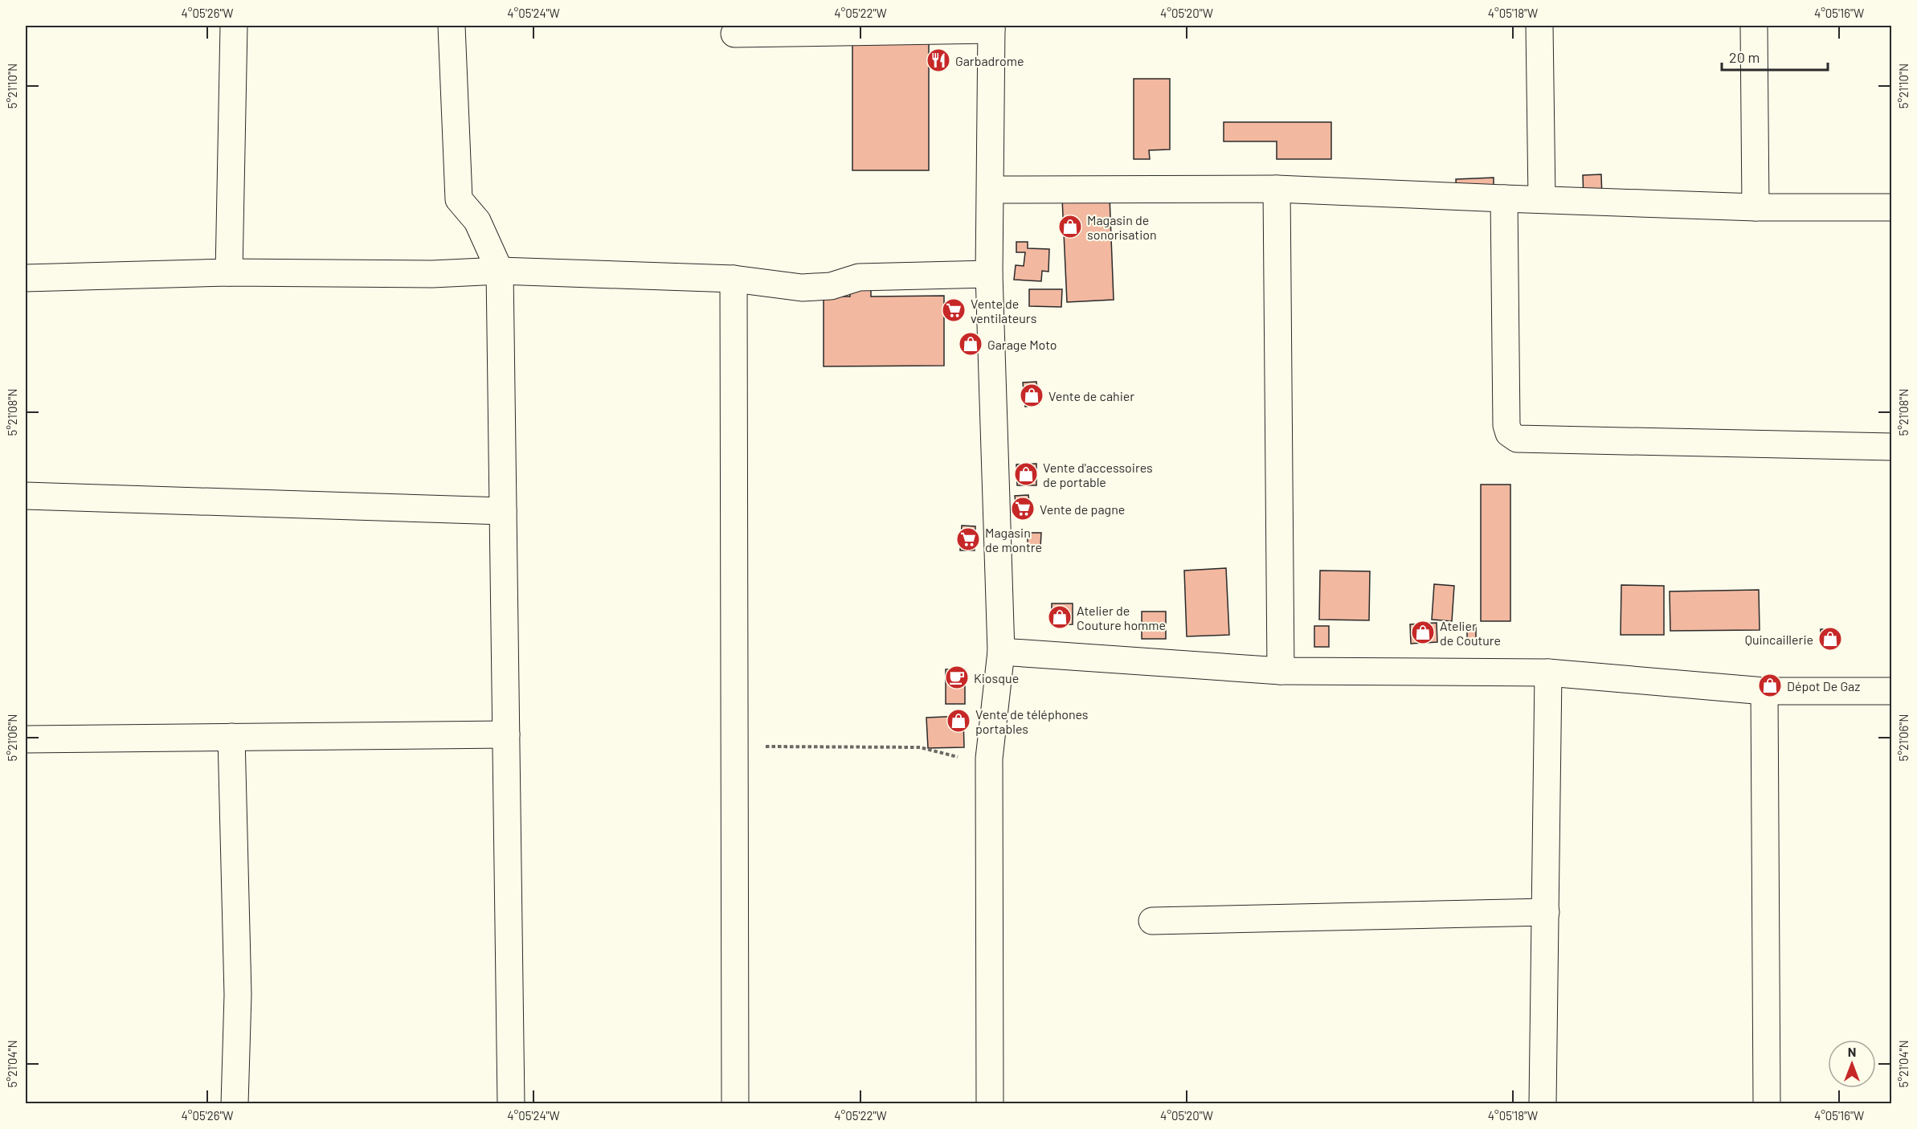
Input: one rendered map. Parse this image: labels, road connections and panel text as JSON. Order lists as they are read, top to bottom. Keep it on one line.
{"places":{"restaurant":["Garbadrome"],"shop":["Magasin de sonorisation","Garage Moto","Vente de cahier","Vente d'accessoires de portable","Atelier de Couture homme","Atelier de Couture","Quincaillerie","Dépot De Gaz","Vente de téléphones portables"],"supermarket":["Vente de ventilateurs","Vente de pagne","Magasin de montre"],"cafe":["Kiosque"]},"scale_bar":"20 m","north":"top","coordinates":["4°05'26\"W","4°05'24\"W","4°05'22\"W","4°05'20\"W","4°05'18\"W","4°05'16\"W","5°21'10\"N","5°21'08\"N","5°21'06\"N","5°21'04\"N"]}
